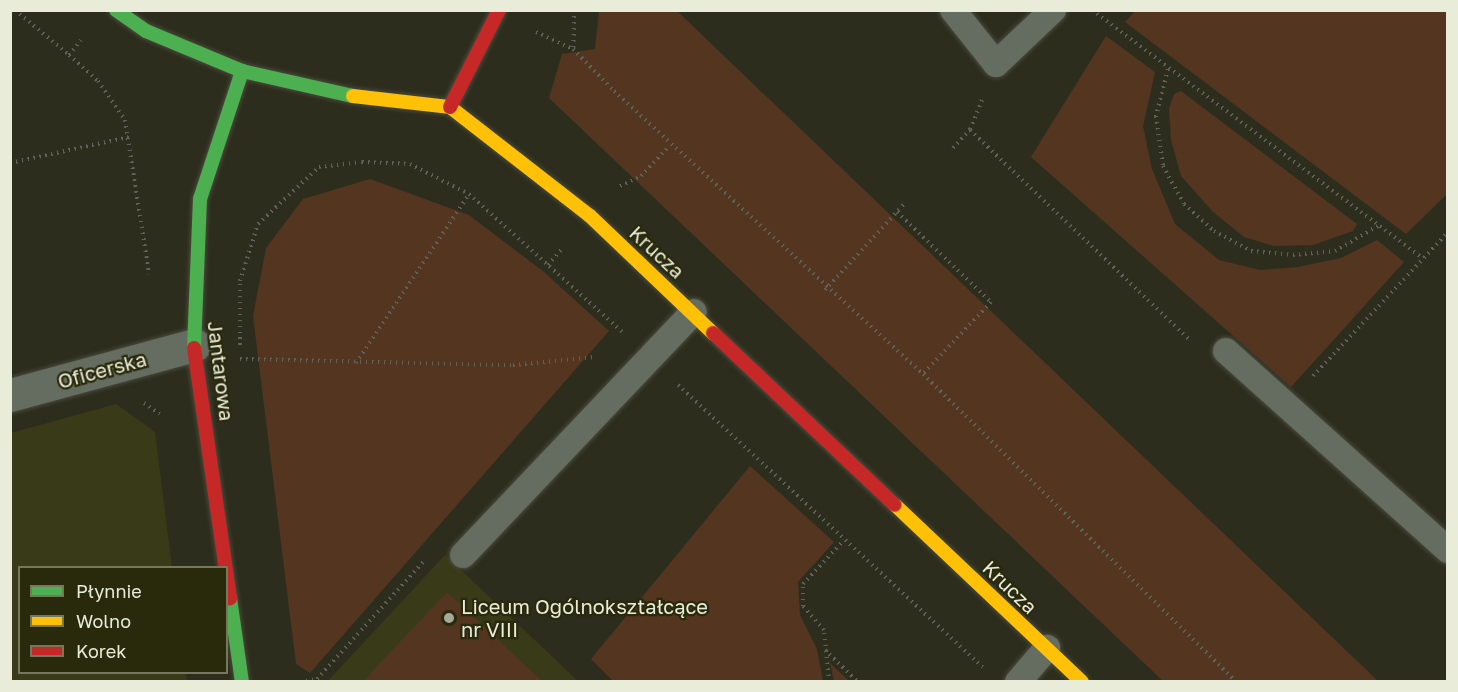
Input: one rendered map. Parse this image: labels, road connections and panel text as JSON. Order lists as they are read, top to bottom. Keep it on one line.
{"streets":{"street":["Krucza","Oficerska","Jantarowa"]},"crossings":[["Oficerska","Jantarowa"]],"places":["Liceum Ogólnokształcące nr VIII"],"legend":["Płynnie","Wolno","Korek"]}
